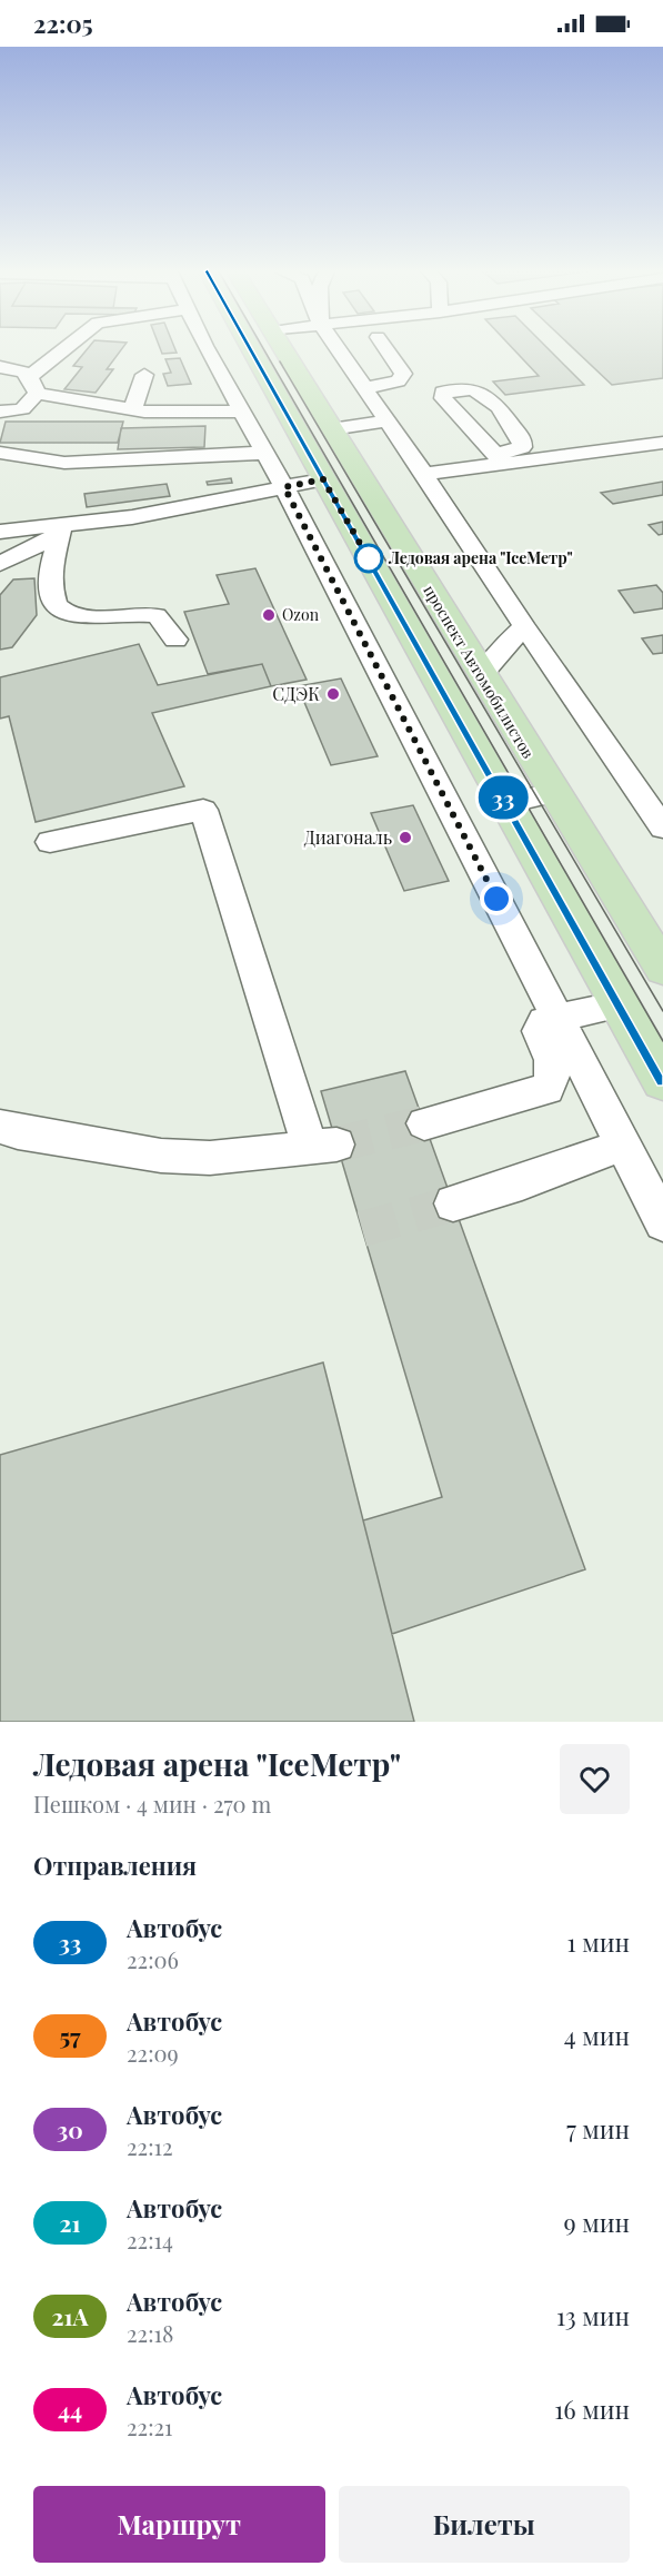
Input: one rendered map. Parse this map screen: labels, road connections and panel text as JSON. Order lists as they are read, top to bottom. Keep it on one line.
{"streets":{"main road":["проспект Автомобилистов"]},"places":["Ледовая арена \"IceМетр\"","Ozon","СДЭК","Диагональ"],"lines":["bus line 33"],"page":{"status":"22:05","on_map":"33","heading":[["Ледовая арена \"IceМетр\"","Пешком · 4 мин · 270 m"],"Отправления"],"list":[{"mark":"33","name":"Автобус","note":"22:06","value":"1 мин"},{"mark":"57","name":"Автобус","note":"22:09","value":"4 мин"},{"mark":"30","name":"Автобус","note":"22:12","value":"7 мин"},{"mark":"21","name":"Автобус","note":"22:14","value":"9 мин"},{"mark":"21А","name":"Автобус","note":"22:18","value":"13 мин"},{"mark":"44","name":"Автобус","note":"22:21","value":"16 мин"}],"buttons":["Маршрут","Билеты"]}}
